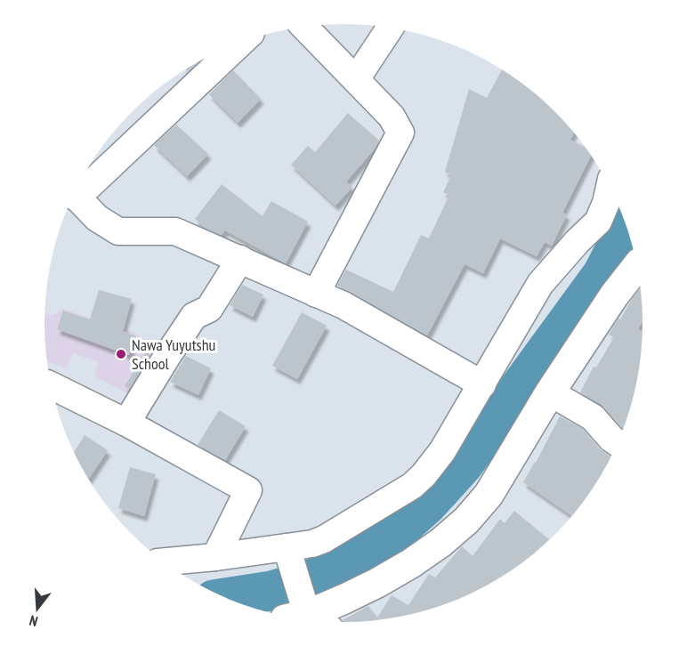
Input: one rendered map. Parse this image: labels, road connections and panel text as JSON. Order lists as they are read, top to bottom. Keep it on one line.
{"places":["Nawa Yuyutshu School"],"north":"bottom"}
